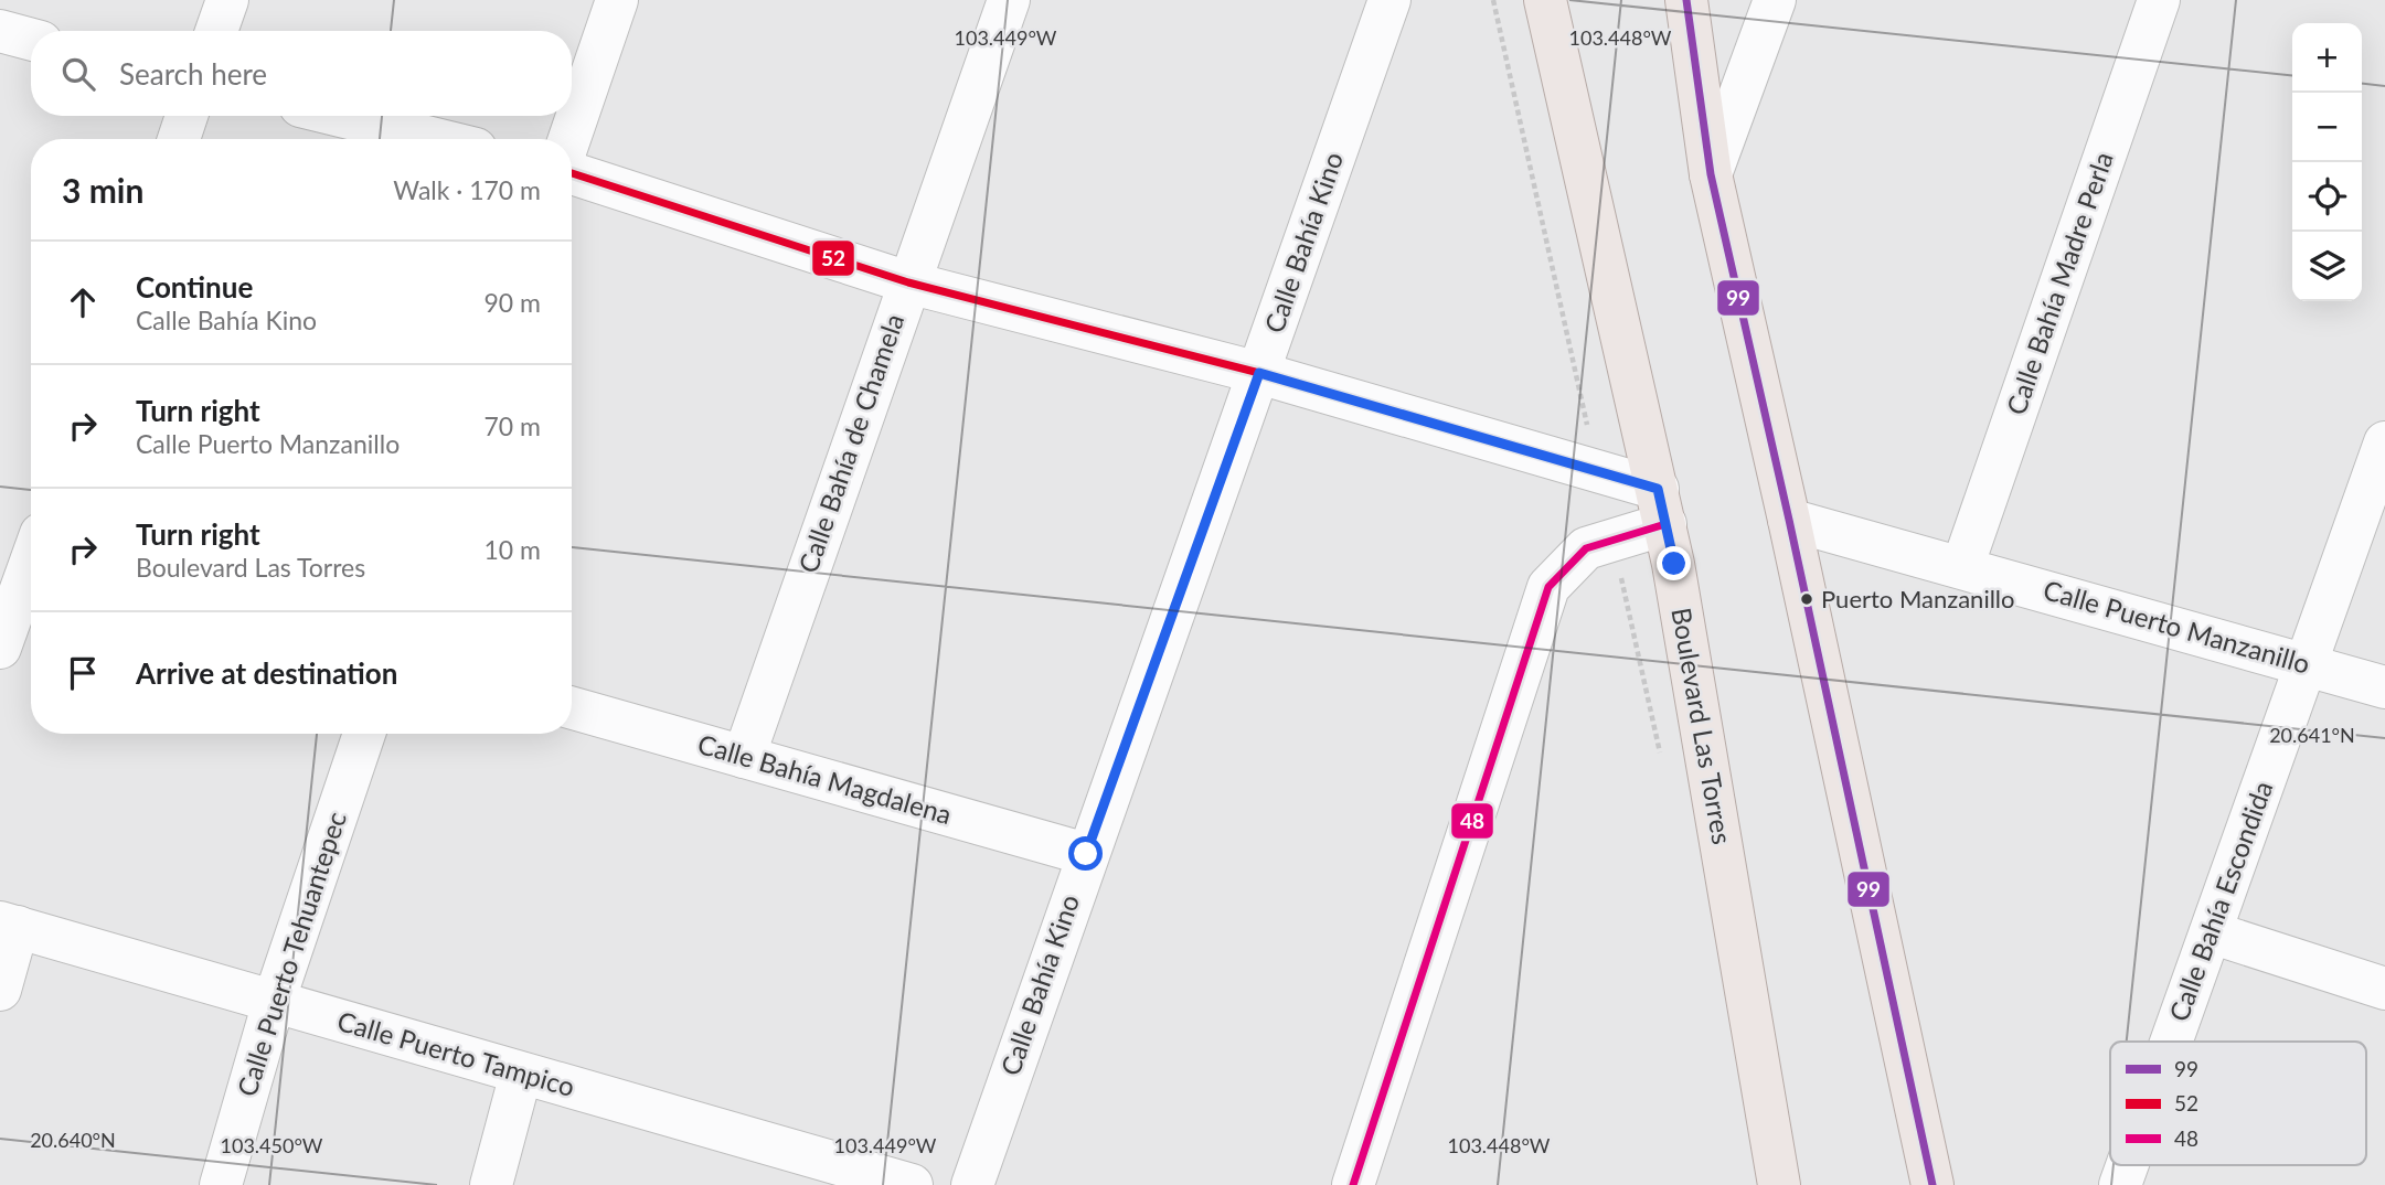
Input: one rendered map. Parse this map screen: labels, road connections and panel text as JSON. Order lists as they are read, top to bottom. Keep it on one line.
{"streets":{"main road":["Boulevard Las Torres"],"street":["Calle Bahía Kino","Calle Bahía Madre Perla","Calle Bahía de Chamela","Calle Puerto Manzanillo","Calle Bahía Magdalena","Calle Bahía Escondida","Calle Puerto Tehuantepec","Calle Puerto Tampico"]},"crossings":[["Calle Bahía Kino","Calle Bahía Magdalena"],["Calle Bahía Madre Perla","Calle Puerto Manzanillo"],["Calle Bahía de Chamela","Calle Bahía Magdalena"],["Calle Puerto Manzanillo","Calle Bahía Escondida"],["Calle Puerto Tehuantepec","Calle Puerto Tampico"]],"places":["Puerto Manzanillo"],"lines":["transit line 99","transit line 52","transit line 48"],"legend":["99","52","48"],"page":{"map_buttons":["+","−"],"search":"Search here","heading":["3 min","Walk · 170 m"],"list":[["Continue","Calle Bahía Kino","90 m"],["Turn right","Calle Puerto Manzanillo","70 m"],["Turn right","Boulevard Las Torres","10 m"],"Arrive at destination"]},"coordinates":["103.449°W","103.448°W","20.641°N","20.640°N","103.450°W"]}
